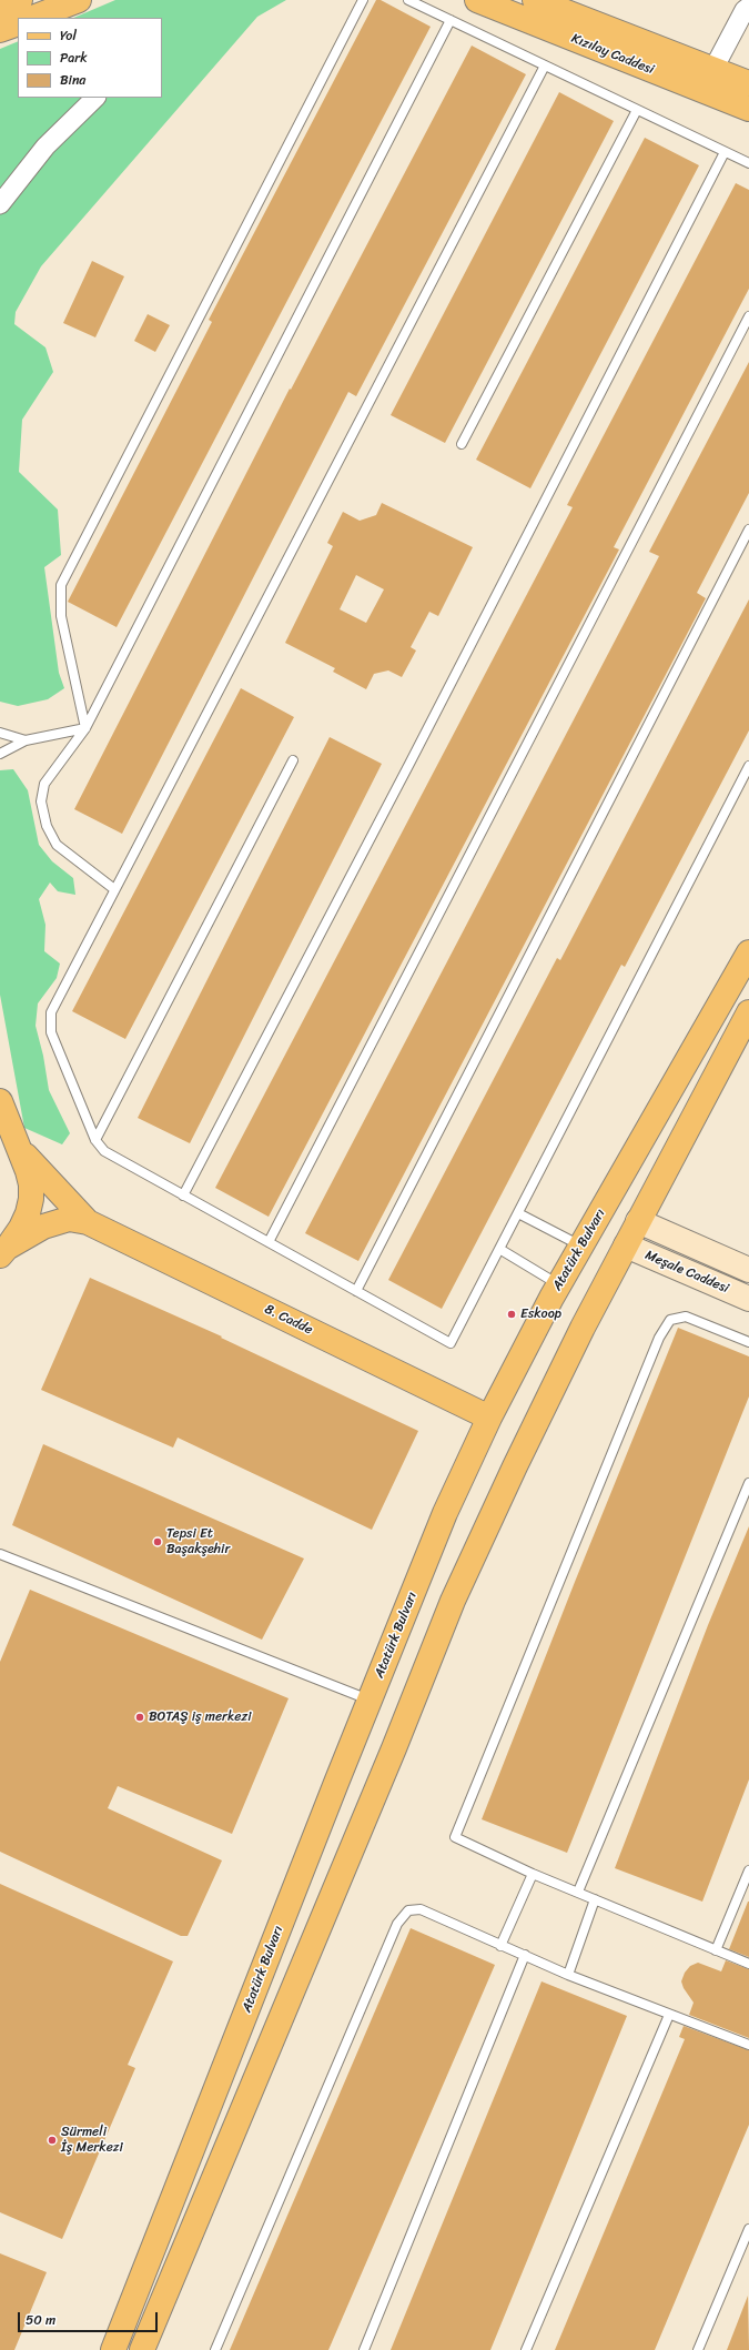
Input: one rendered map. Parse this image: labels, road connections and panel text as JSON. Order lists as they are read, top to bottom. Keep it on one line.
{"streets":{"main road":["Kızılay Caddesi","Atatürk Bulvarı","8. Cadde"],"street":["Meşale Caddesi"]},"crossings":[["Atatürk Bulvarı","8. Cadde"]],"places":["Eskoop","Tepsi Et Başakşehir","BOTAŞ iş merkezi","Sürmeli İş Merkezi"],"legend":["Yol","Park","Bina"],"scale_bar":"50 m"}
